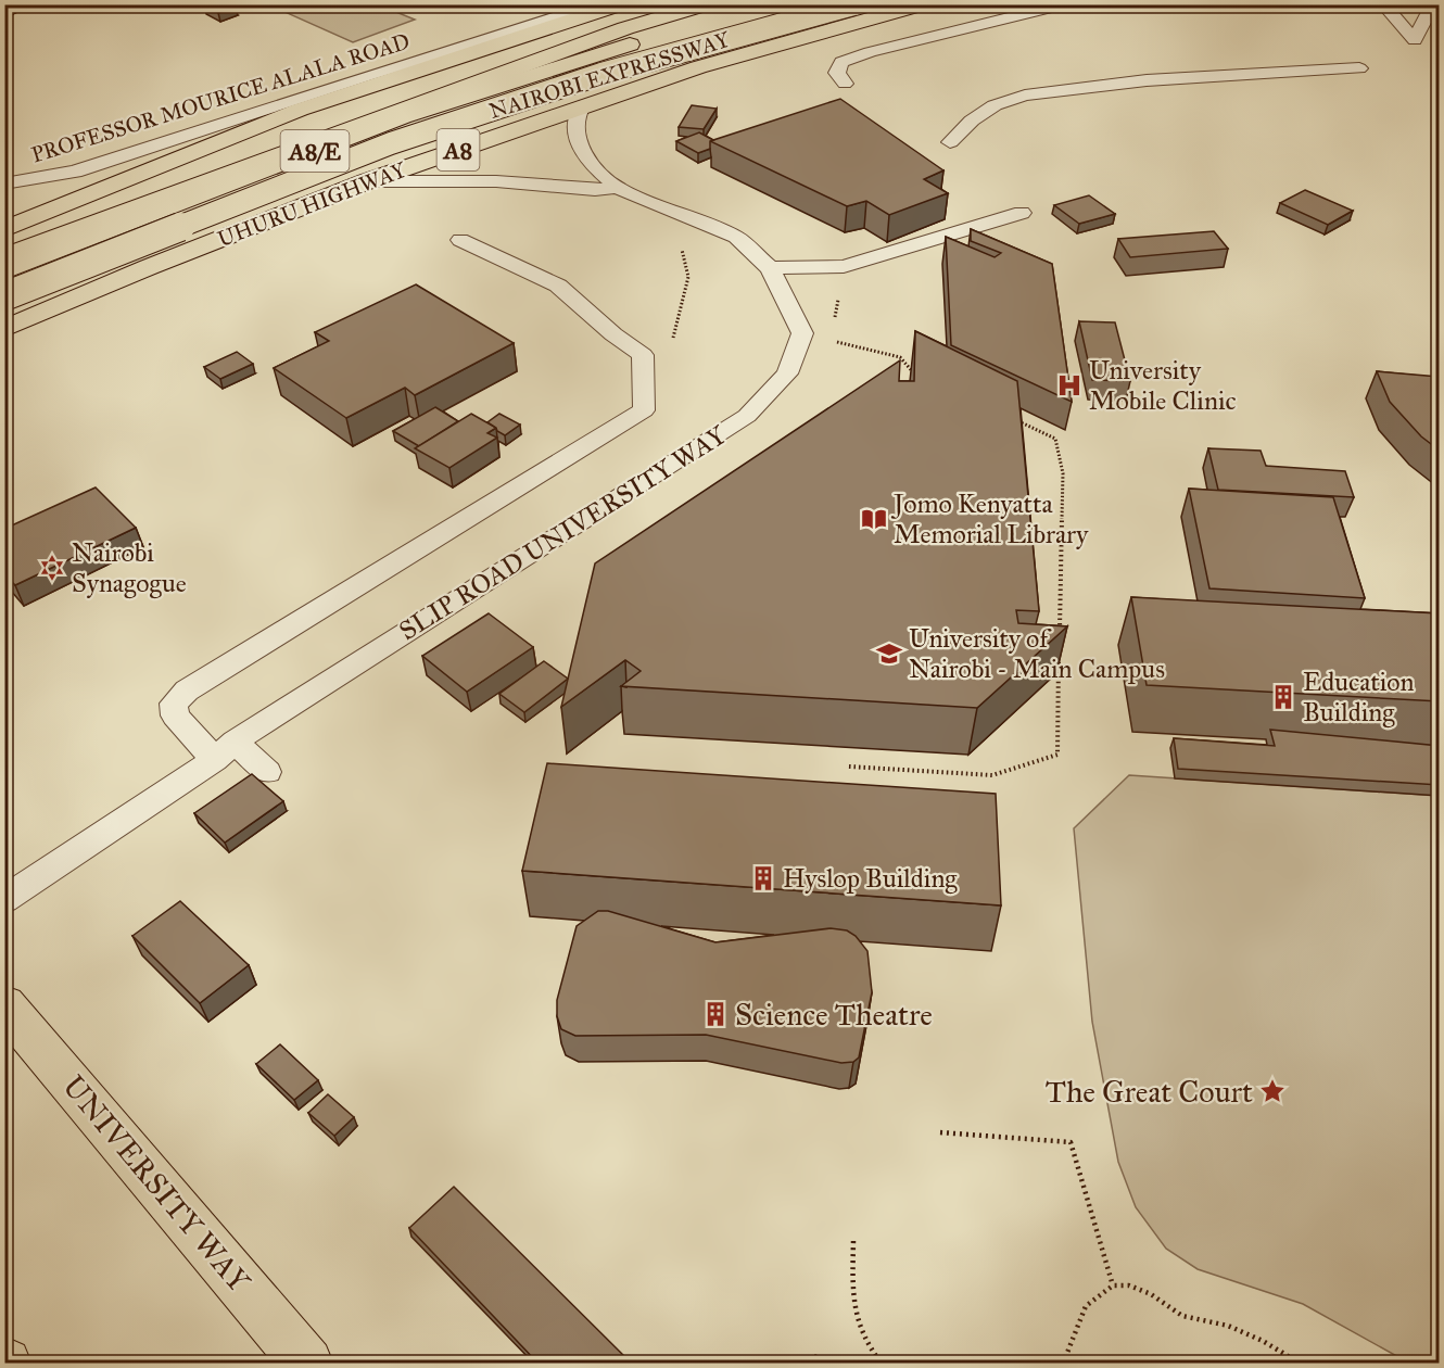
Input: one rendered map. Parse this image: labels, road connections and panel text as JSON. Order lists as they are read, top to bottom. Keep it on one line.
{"streets":{"highway":["NAIROBI EXPRESSWAY","A8","A8/E","UHURU HIGHWAY","UNIVERSITY WAY"],"lane":["PROFESSOR MOURICE ALALA ROAD","SLIP ROAD UNIVERSITY WAY"]},"crossings":[["NAIROBI EXPRESSWAY","A8"]],"places":{"hospital":["University Mobile Clinic"],"library":["Jomo Kenyatta Memorial Library"],"synagogue":["Nairobi Synagogue"],"school or university":["University of Nairobi - Main Campus"],"building":["Education Building","Hyslop Building","Science Theatre"],"place":["The Great Court"]}}
